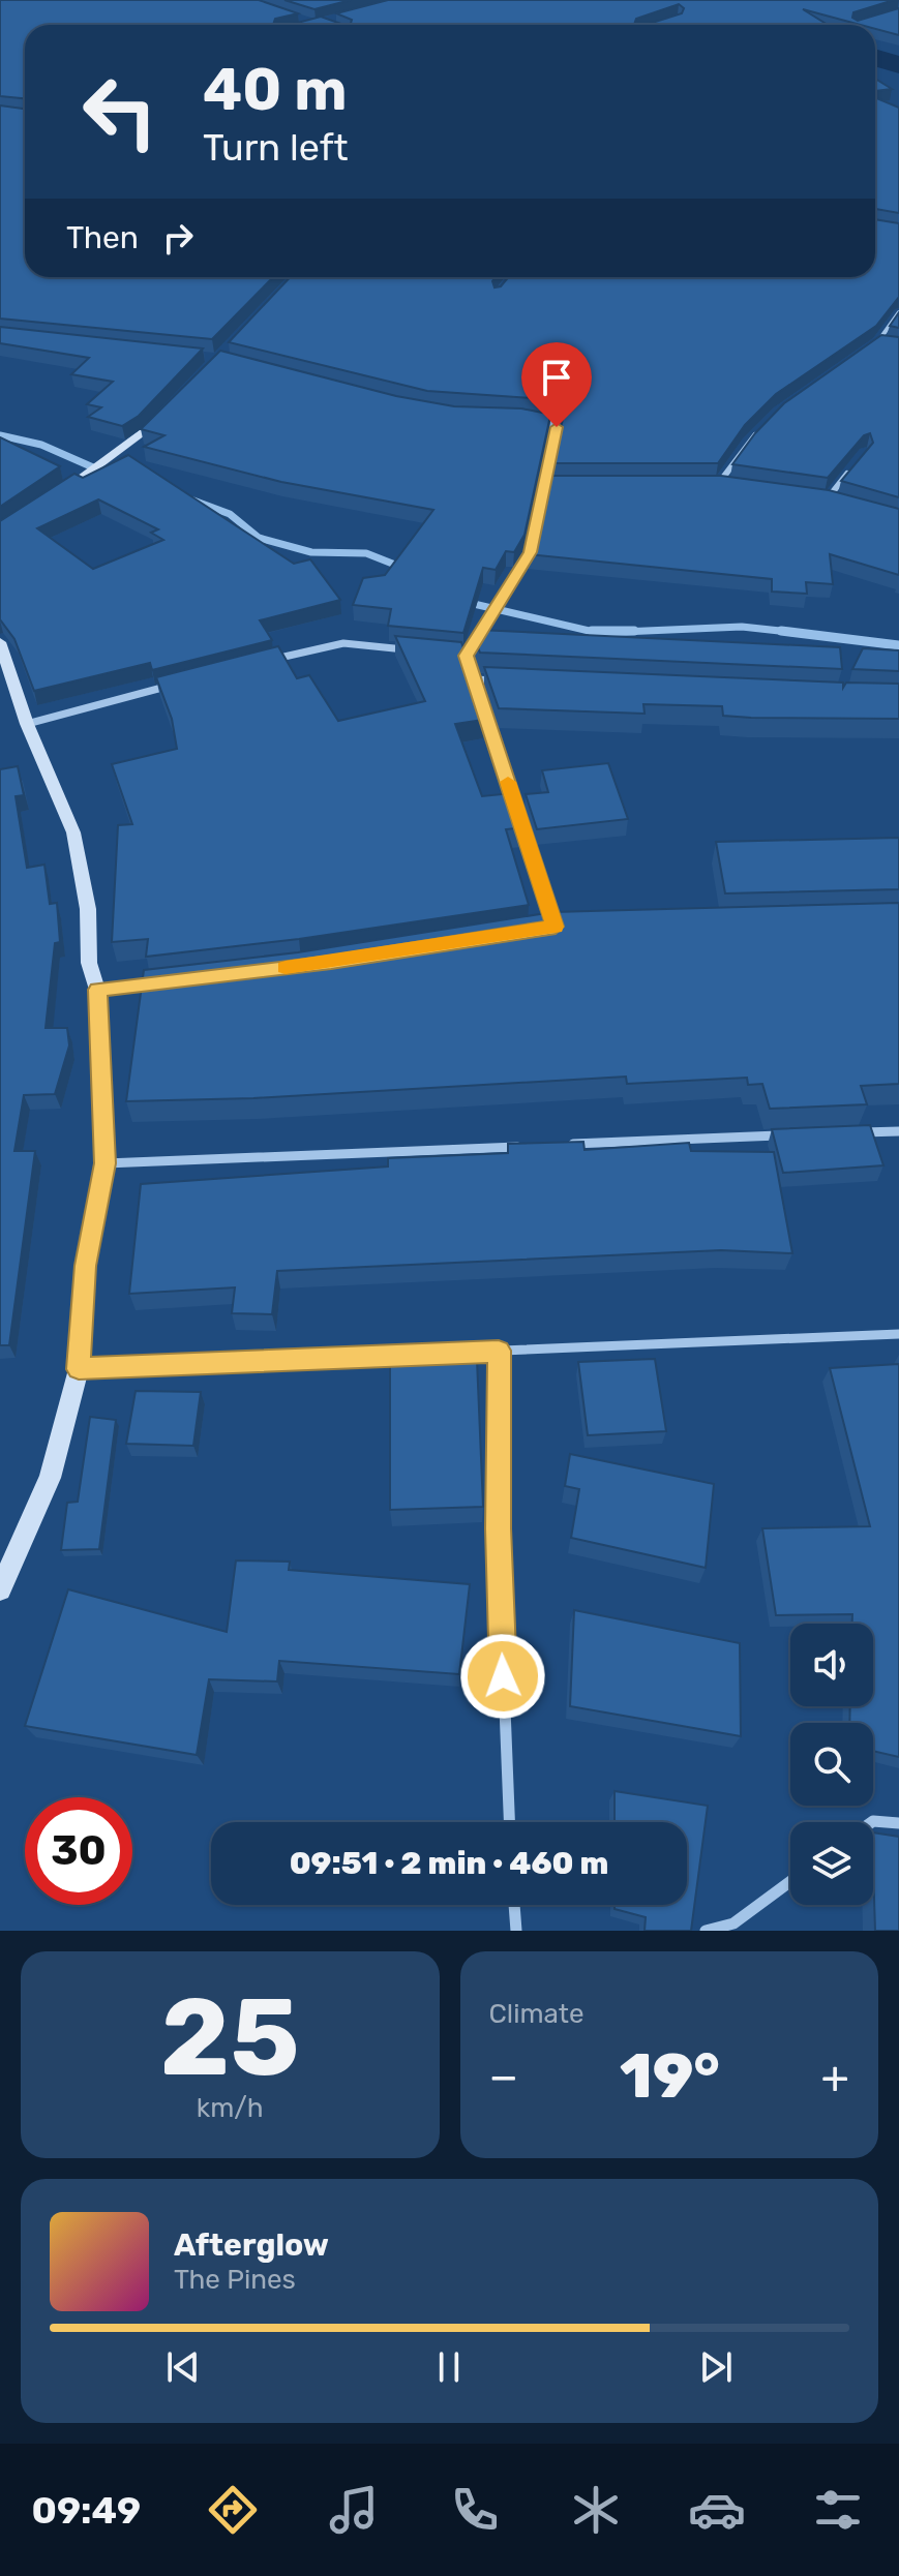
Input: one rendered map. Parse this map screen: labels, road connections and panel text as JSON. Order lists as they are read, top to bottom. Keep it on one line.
{"page":{"turn":["40 m","Turn left"],"then":"Then","limit":"30","trip":"09:51 · 2 min · 460 m","tile":[["25","km/h"],"Climate"],"heat":["−","19°","+"],"song":["Afterglow","The Pines"],"tabs":"09:49"}}
